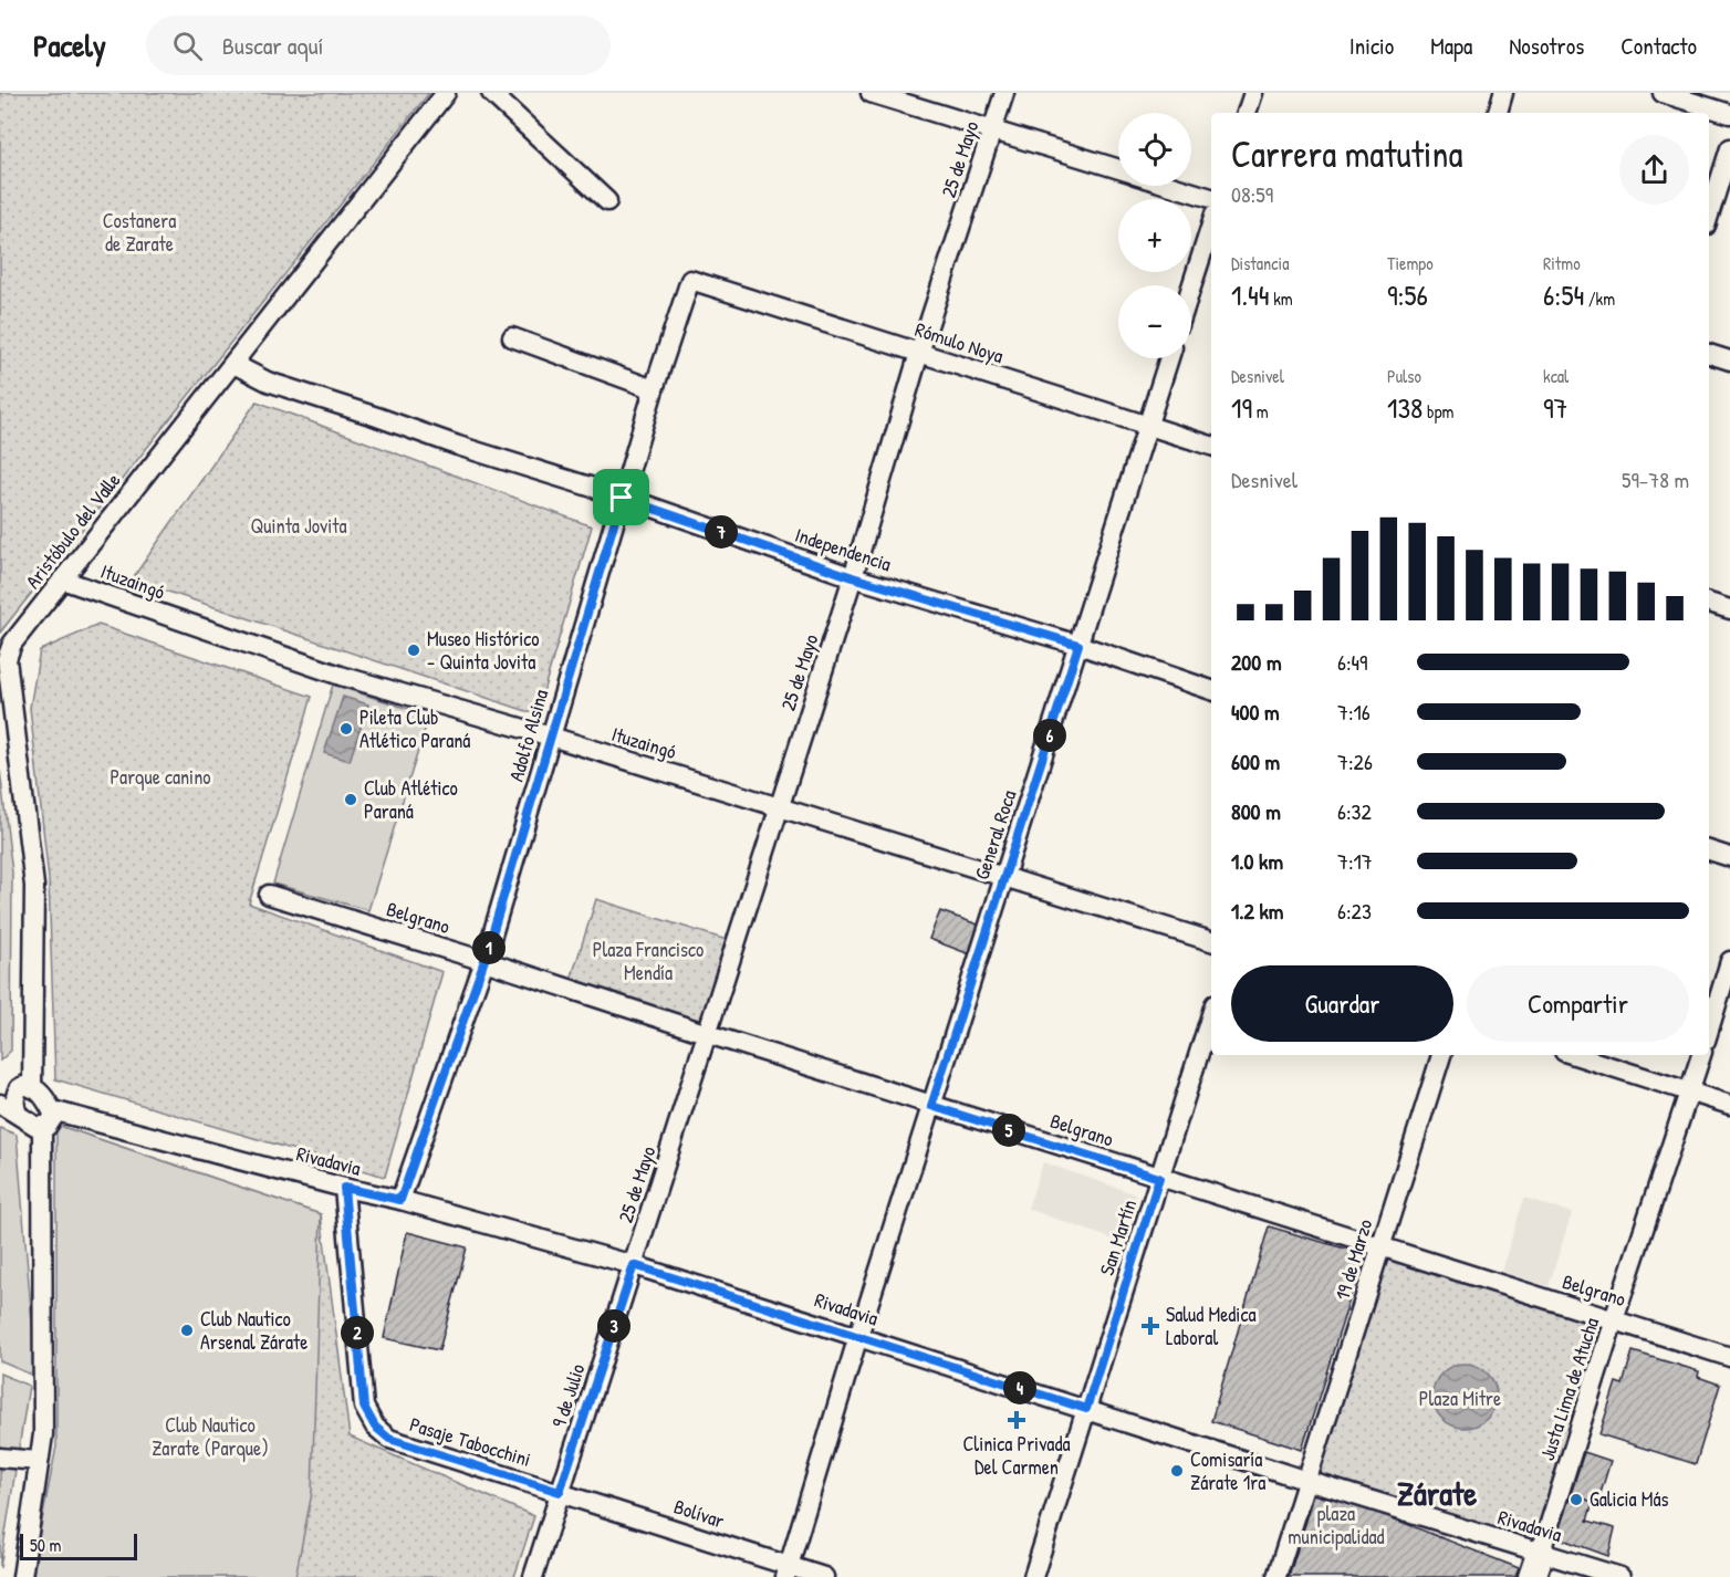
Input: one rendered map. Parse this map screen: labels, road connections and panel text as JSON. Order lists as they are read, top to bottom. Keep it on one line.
{"streets":{"street":["25 de Mayo","Rómulo Noya","Aristóbulo del Valle","Independencia","Ituzaingó","Adolfo Alsina","General Roca","Belgrano","Rivadavia","San Martín","19 de Marzo","Justa Lima de Atucha","9 de Julio","Pasaje Tabocchini","Bolívar"]},"crossings":[["25 de Mayo","Rómulo Noya"],["25 de Mayo","Independencia"],["25 de Mayo","Ituzaingó"],["25 de Mayo","Belgrano"],["25 de Mayo","Rivadavia"],["25 de Mayo","9 de Julio"],["Rómulo Noya","Adolfo Alsina"],["Rómulo Noya","General Roca"],["Aristóbulo del Valle","Independencia"],["Aristóbulo del Valle","Ituzaingó"],["Independencia","Adolfo Alsina"],["Independencia","General Roca"],["Ituzaingó","Adolfo Alsina"],["Ituzaingó","General Roca"],["Adolfo Alsina","Belgrano"],["Adolfo Alsina","Rivadavia"],["General Roca","Belgrano"],["General Roca","Rivadavia"],["General Roca","Bolívar"],["Belgrano","San Martín"],["Belgrano","19 de Marzo"],["Belgrano","Justa Lima de Atucha"],["Rivadavia","San Martín"],["Rivadavia","19 de Marzo"],["Rivadavia","Justa Lima de Atucha"],["Rivadavia","9 de Julio"],["Rivadavia","Pasaje Tabocchini"],["9 de Julio","Pasaje Tabocchini"],["9 de Julio","Bolívar"],["Pasaje Tabocchini","Bolívar"]],"districts":["Zárate"],"parks":["Costanera de Zarate","Quinta Jovita","Parque canino","Plaza Francisco Mendía","Plaza Mitre","Club Nautico Zarate (Parque)","plaza municipalidad"],"places":{"other":["Museo Histórico - Quinta Jovita","Pileta Club Atlético Paraná","Club Atlético Paraná","Club Nautico Arsenal Zárate","Comisaría Zárate 1ra","Galicia Más"],"health":["Salud Medica Laboral","Clinica Privada Del Carmen"]},"scale_bar":"50 m","page":{"header":"Pacely","search":"Buscar aquí","nav":["Inicio","Mapa","Nosotros","Contacto"],"map_buttons":["+","−"],"heading":["Carrera matutina","08:59"],"stats":[["Distancia","1.44 km"],["Tiempo","9:56"],["Ritmo","6:54 /km"],["Desnivel","19 m"],["Pulso","138 bpm"],["kcal","97"]],"chart":["Desnivel","59–78 m"],"pins":["7","6","1","5","3","2","4"],"list":[{"name":"200 m","note":"6:49"},{"name":"400 m","note":"7:16"},{"name":"600 m","note":"7:26"},{"name":"800 m","note":"6:32"},{"name":"1.0 km","note":"7:17"},{"name":"1.2 km","note":"6:23"}],"buttons":["Guardar","Compartir"],"scale":"50 m"}}
